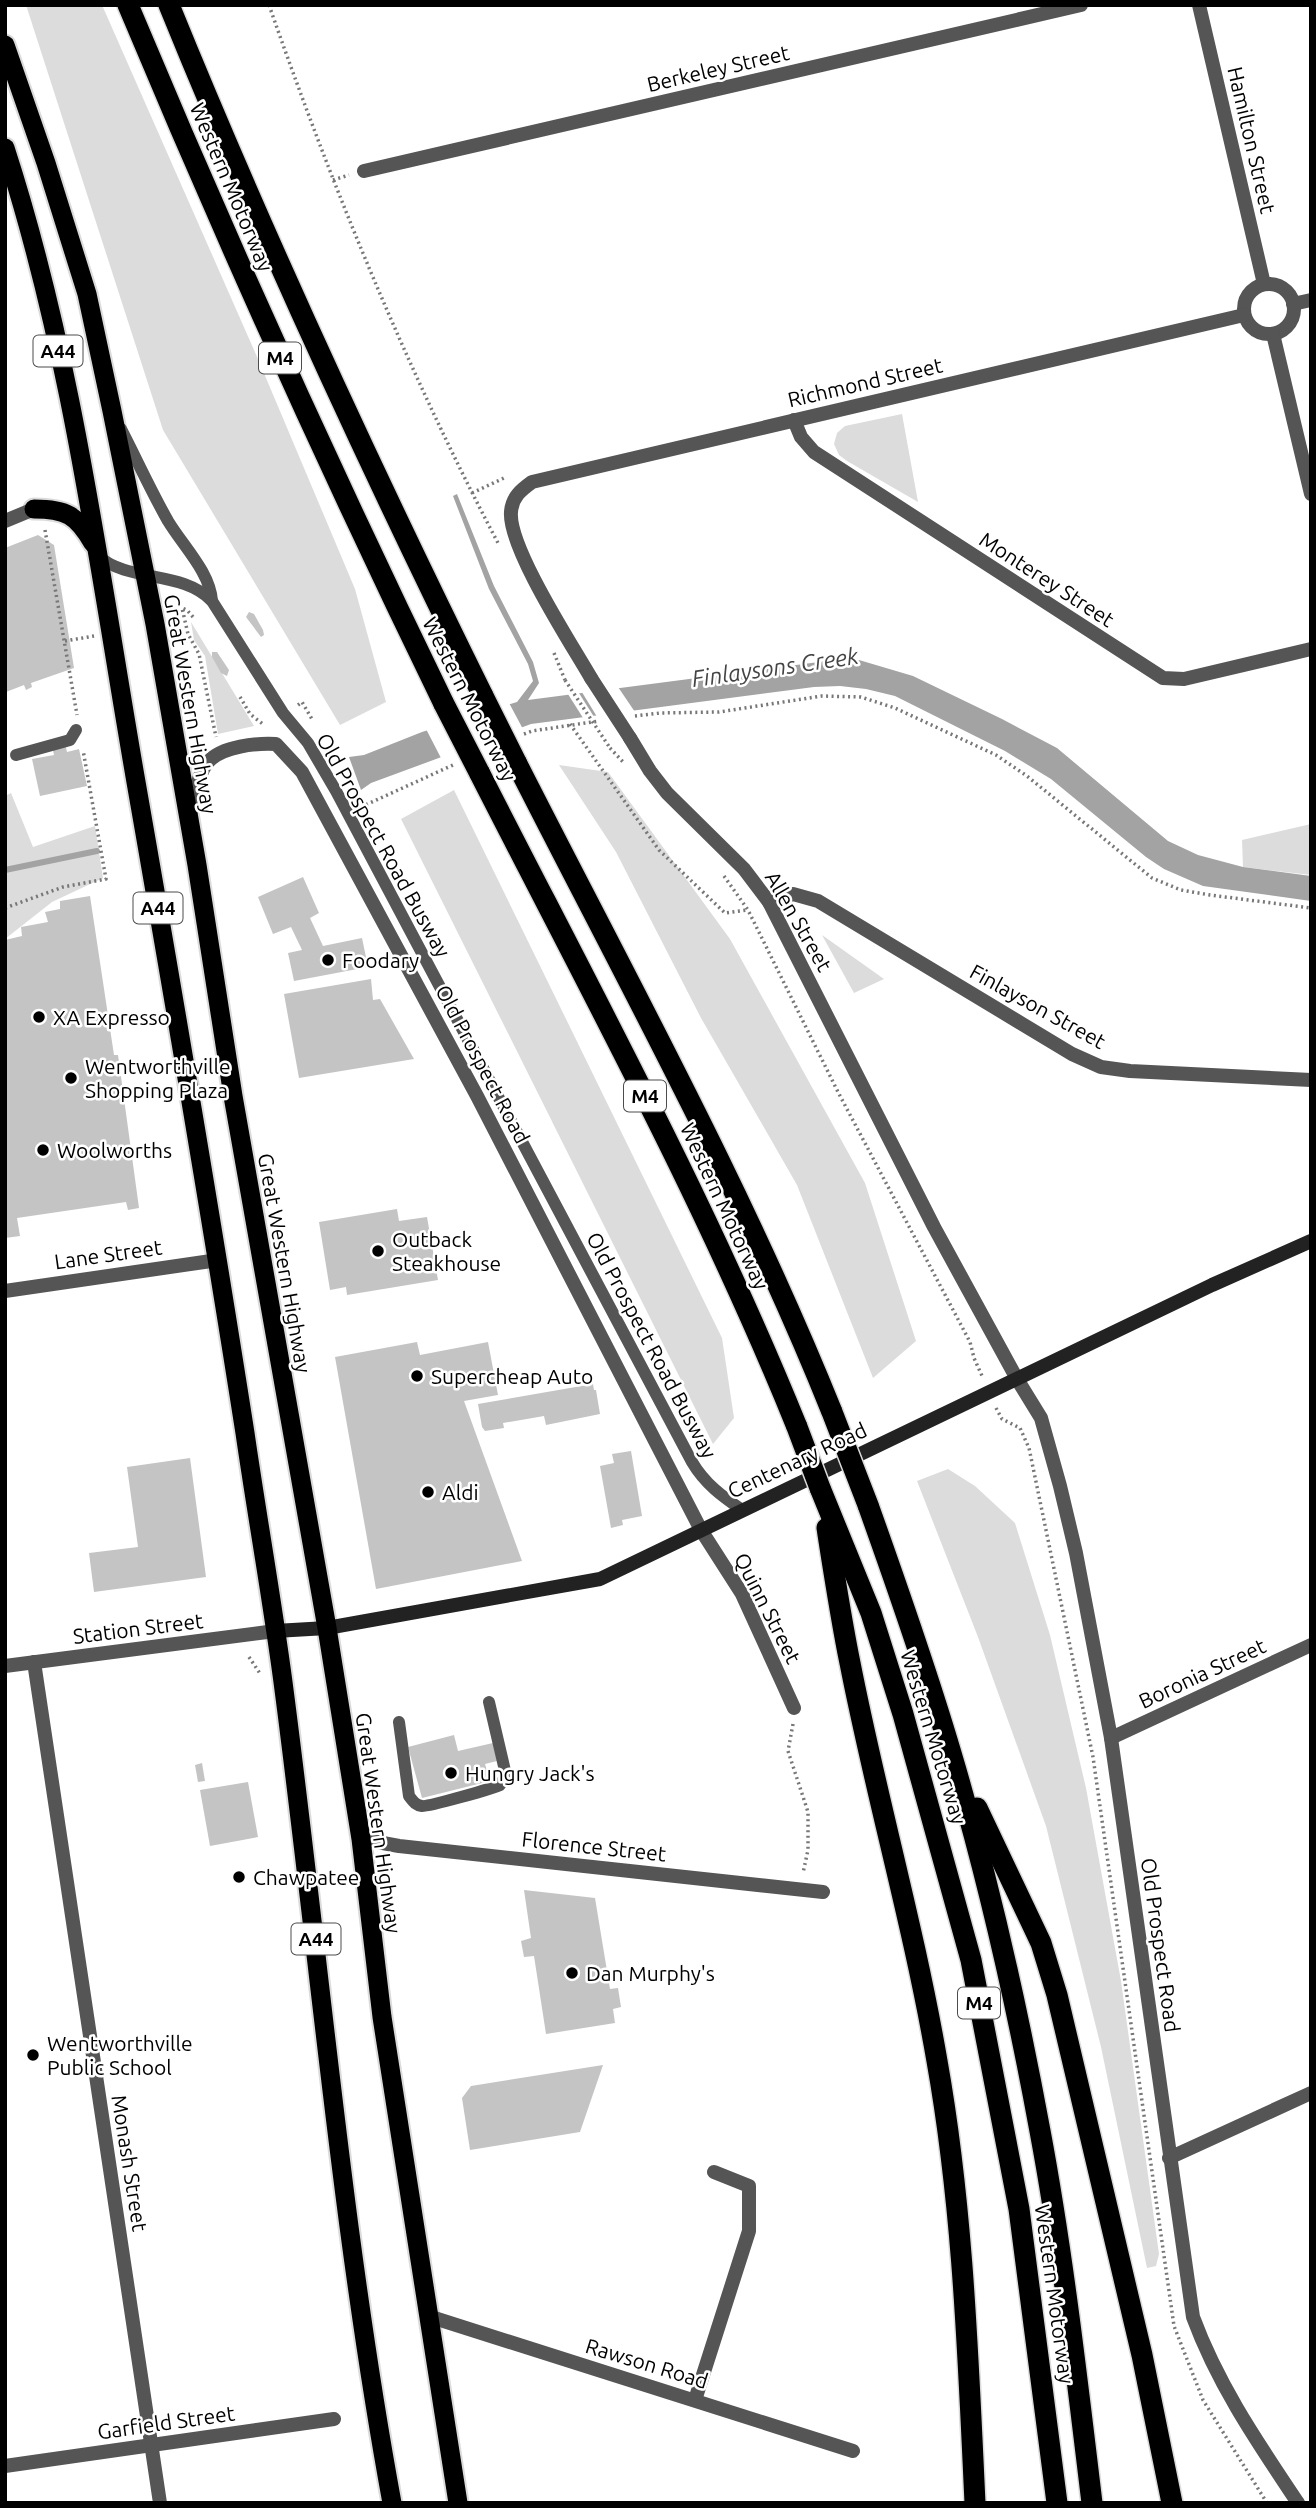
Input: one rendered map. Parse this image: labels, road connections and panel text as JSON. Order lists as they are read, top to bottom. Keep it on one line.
{"streets":{"highway":["Western Motorway","A44","M4","Great Western Highway"],"main road":["Centenary Road"],"street":["Berkeley Street","Hamilton Street","Richmond Street","Monterey Street","Allen Street","Finlayson Street","Old Prospect Road","Lane Street","Quinn Street","Station Street","Boronia Street","Florence Street","Monash Street","Rawson Road","Garfield Street"],"lane":["Old Prospect Road Busway"]},"crossings":[["Hamilton Street","Richmond Street"],["A44","Old Prospect Road Busway"],["A44","Lane Street"],["A44","Centenary Road"],["A44","Station Street"],["Richmond Street","Monterey Street"],["Richmond Street","Allen Street"],["Great Western Highway","Old Prospect Road Busway"],["Great Western Highway","Old Prospect Road"],["Great Western Highway","Centenary Road"],["Great Western Highway","Florence Street"],["Great Western Highway","Rawson Road"],["Old Prospect Road Busway","Centenary Road"],["Allen Street","Finlayson Street"],["Allen Street","Old Prospect Road"],["Allen Street","Centenary Road"],["Old Prospect Road","Centenary Road"],["Old Prospect Road","Quinn Street"],["Old Prospect Road","Boronia Street"],["Centenary Road","Quinn Street"],["Centenary Road","Station Street"],["Station Street","Monash Street"],["Monash Street","Garfield Street"]],"water":["Finlaysons Creek"],"places":["Foodary","XA Expresso","Wentworthville Shopping Plaza","Woolworths","Outback Steakhouse","Supercheap Auto","Aldi","Hungry Jack's","Chawpatee","Dan Murphy's","Wentworthville Public School"]}
